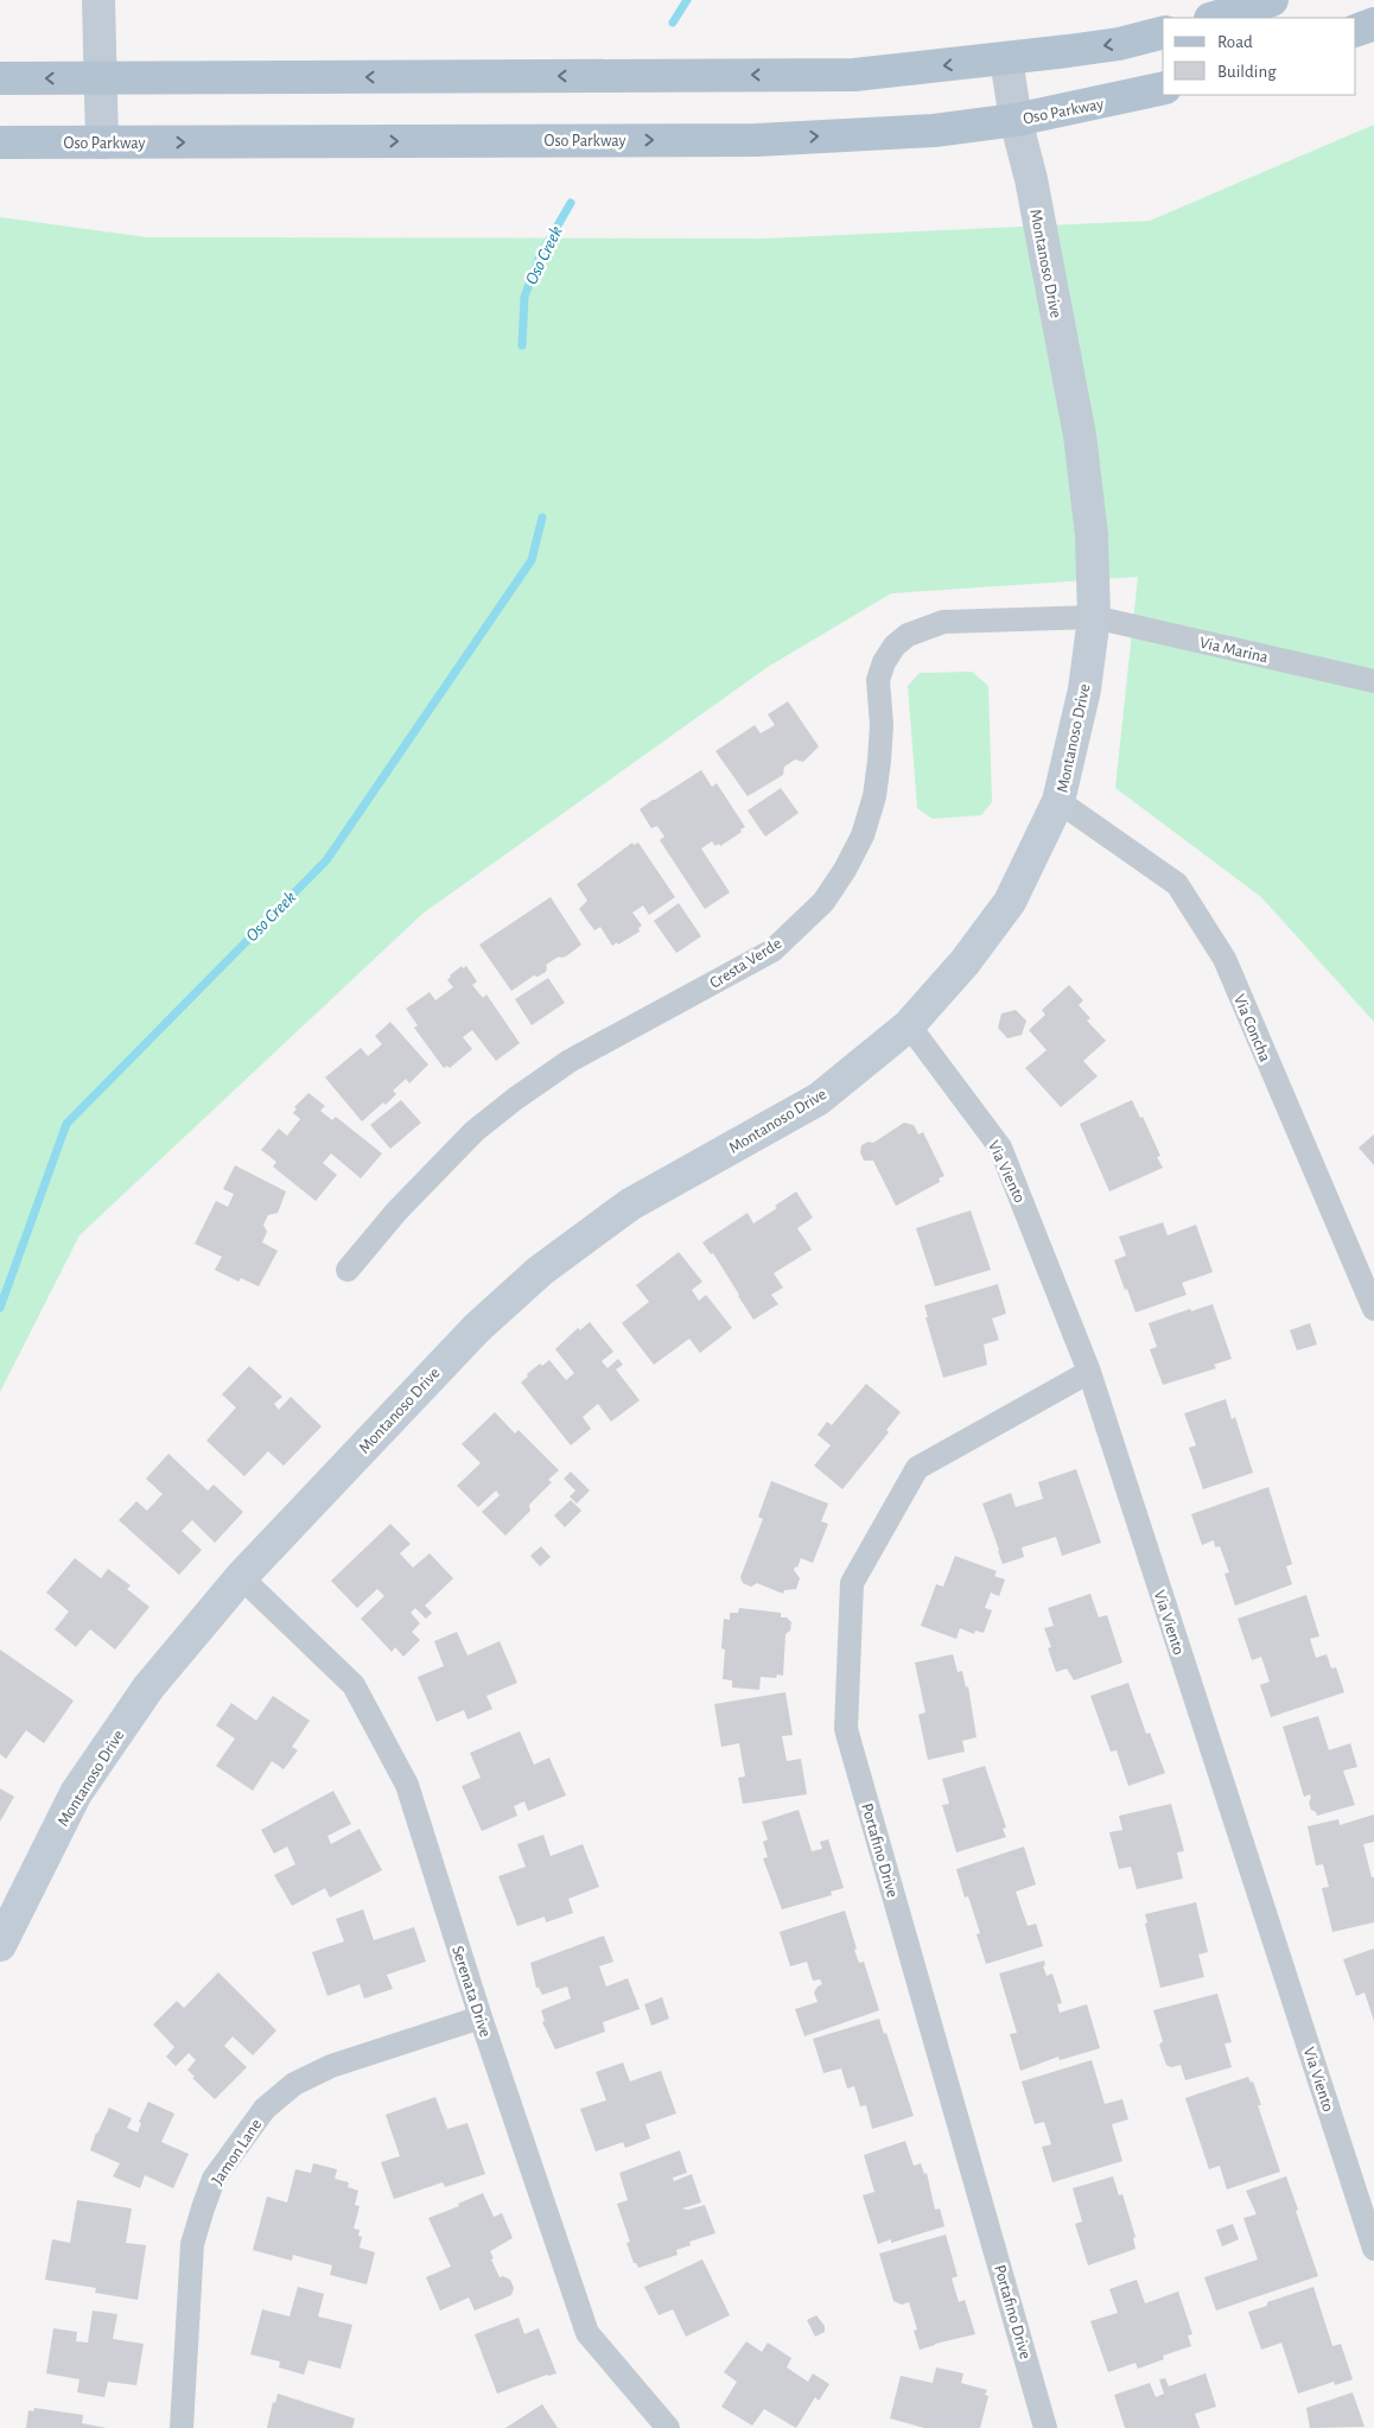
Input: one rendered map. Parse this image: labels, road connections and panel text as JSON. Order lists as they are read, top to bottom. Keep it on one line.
{"streets":{"main road":["Oso Parkway"],"street":["Montanoso Drive","Via Marina","Cresta Verde","Via Concha","Via Viento","Portafino Drive","Serenata Drive","Jamon Lane"]},"crossings":[["Oso Parkway","Montanoso Drive"],["Montanoso Drive","Via Marina"],["Montanoso Drive","Cresta Verde"],["Montanoso Drive","Via Concha"],["Montanoso Drive","Via Viento"],["Montanoso Drive","Serenata Drive"],["Via Marina","Cresta Verde"],["Via Viento","Portafino Drive"],["Serenata Drive","Jamon Lane"]],"water":["Oso Creek"],"legend":["Road","Building"]}
